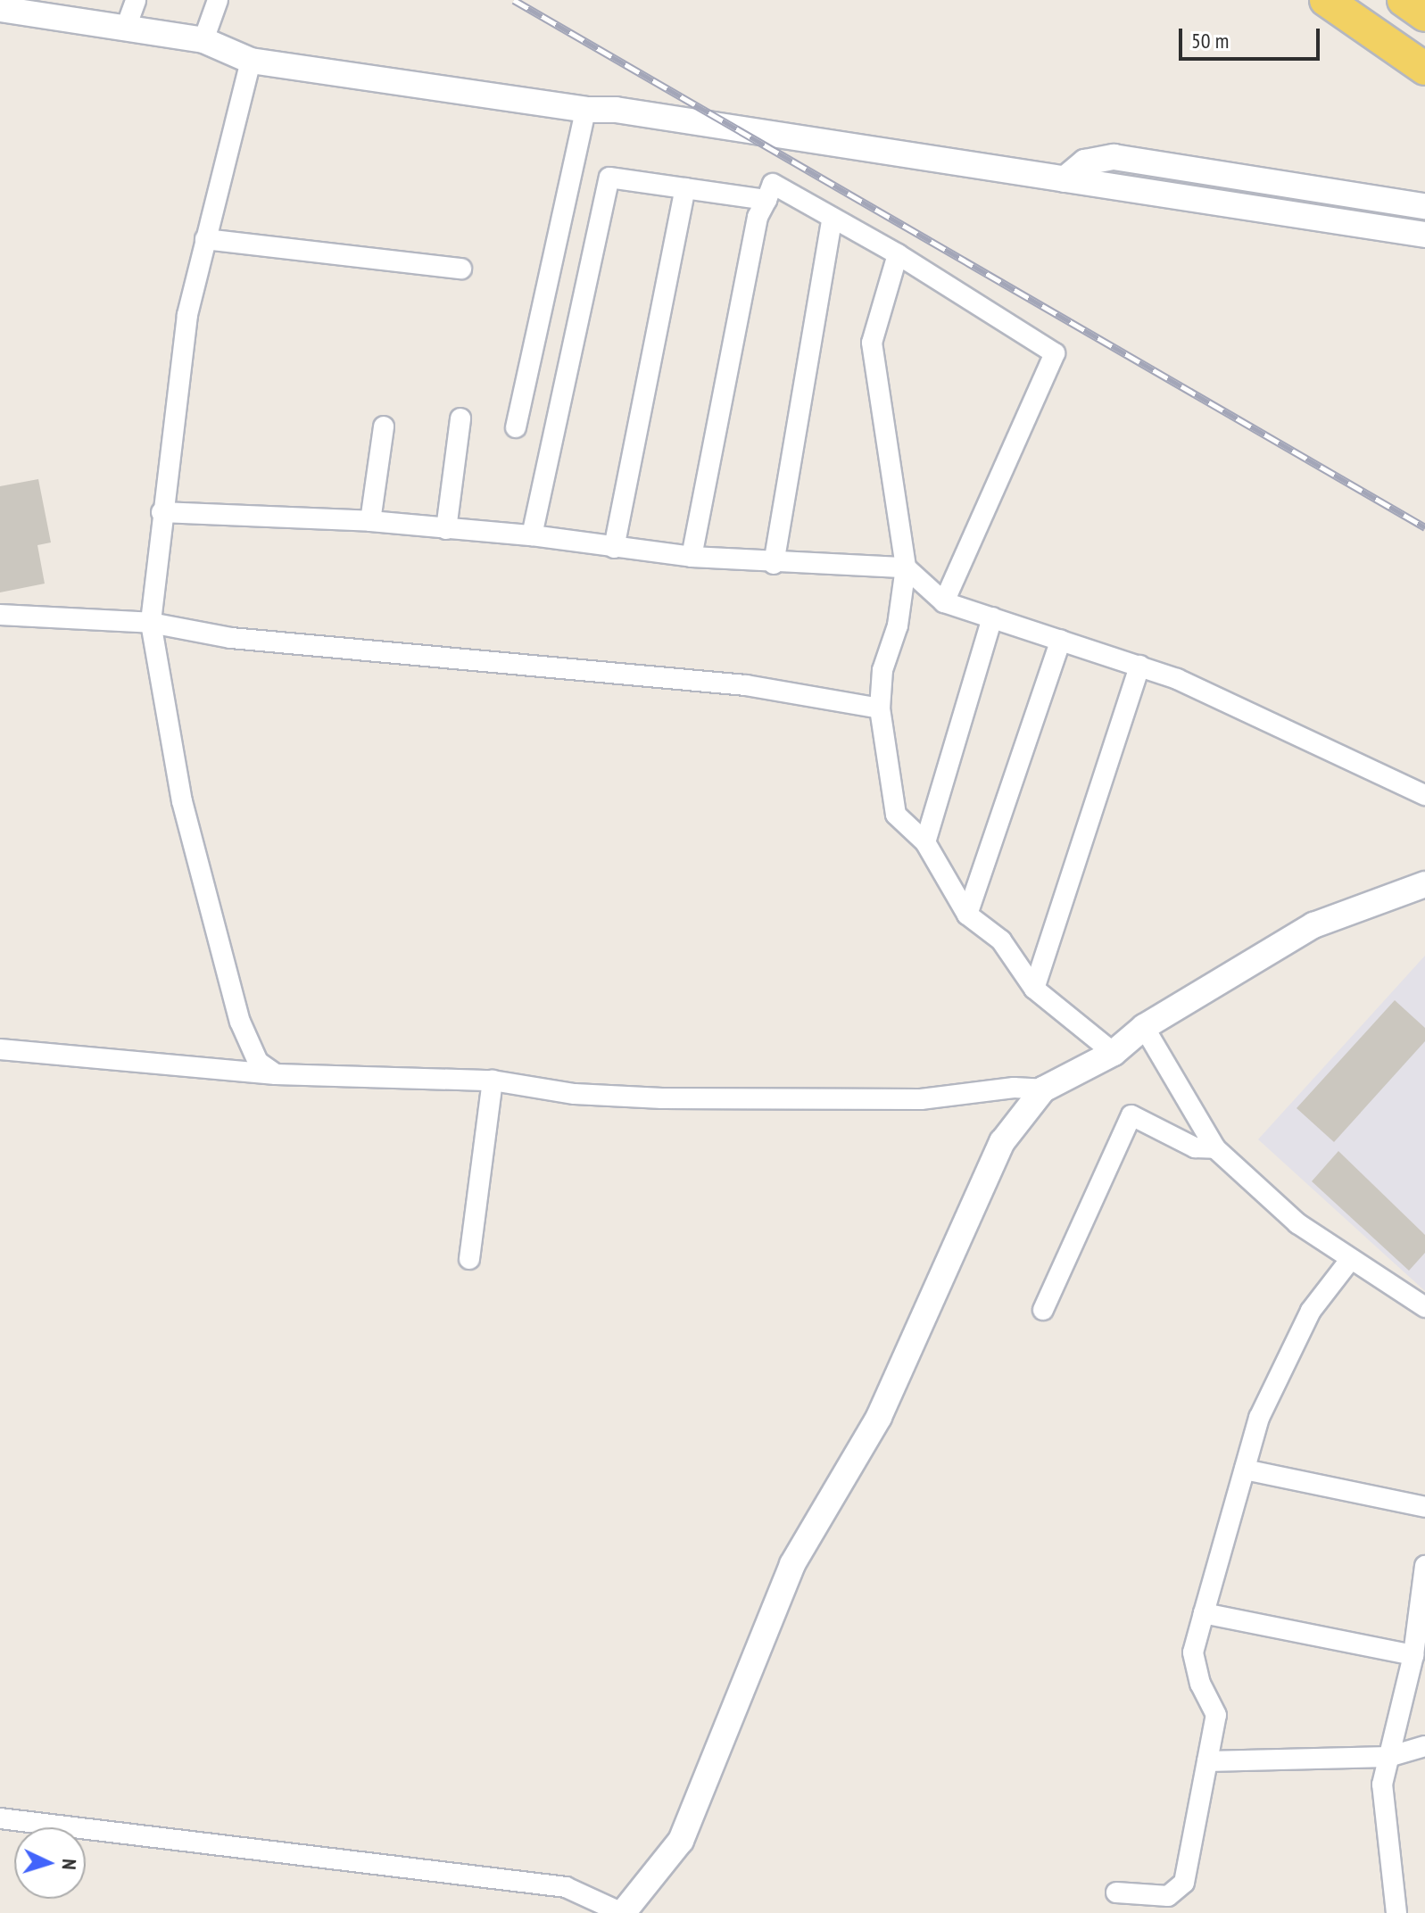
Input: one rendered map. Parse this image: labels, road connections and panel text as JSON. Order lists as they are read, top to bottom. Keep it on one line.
{"scale_bar":"50 m","north":"right"}
